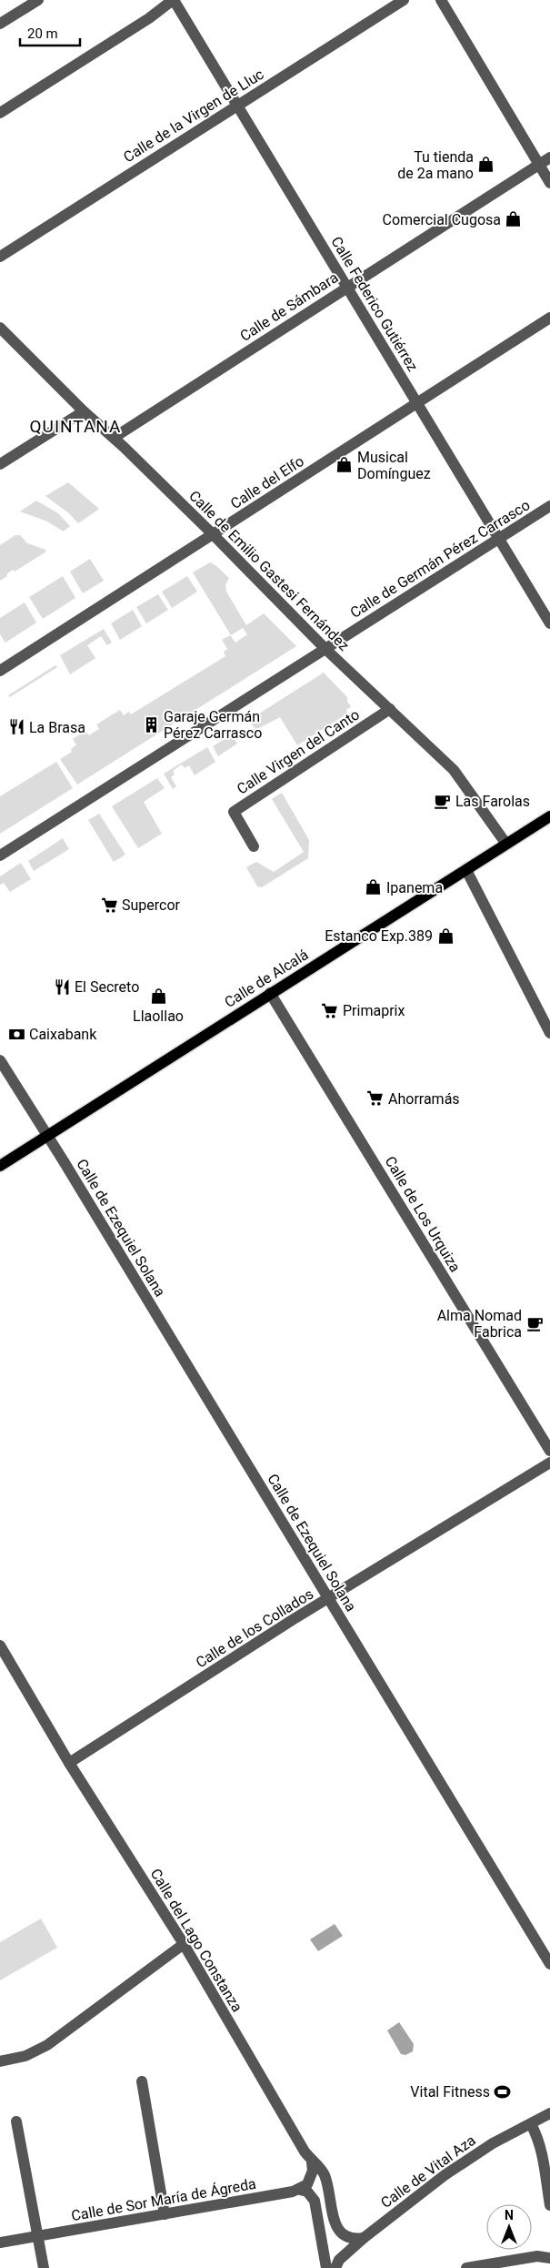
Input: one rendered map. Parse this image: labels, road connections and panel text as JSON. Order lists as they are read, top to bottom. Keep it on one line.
{"streets":{"main road":["Calle de Alcalá"],"street":["Calle de la Virgen de Lluc","Calle Federico Gutiérrez","Calle de Sámbara","Calle del Elfo","Calle de Germán Pérez Carrasco","Calle de Emilio Gastesi Fernández","Calle Virgen del Canto","Calle de Los Urquiza","Calle de Ezequiel Solana","Calle de los Collados","Calle del Lago Constanza","Calle de Vital Aza","Calle de Sor María de Ágreda"]},"crossings":[["Calle de la Virgen de Lluc","Calle Federico Gutiérrez"],["Calle Federico Gutiérrez","Calle de Sámbara"],["Calle Federico Gutiérrez","Calle del Elfo"],["Calle Federico Gutiérrez","Calle de Germán Pérez Carrasco"],["Calle de Sámbara","Calle de Emilio Gastesi Fernández"],["Calle del Elfo","Calle de Emilio Gastesi Fernández"],["Calle de Germán Pérez Carrasco","Calle de Emilio Gastesi Fernández"],["Calle de Emilio Gastesi Fernández","Calle Virgen del Canto"],["Calle de Emilio Gastesi Fernández","Calle de Alcalá"],["Calle de Alcalá","Calle de Los Urquiza"],["Calle de Alcalá","Calle de Ezequiel Solana"],["Calle de Ezequiel Solana","Calle de los Collados"],["Calle de los Collados","Calle del Lago Constanza"],["Calle del Lago Constanza","Calle de Vital Aza"]],"districts":["QUINTANA"],"places":{"shop":["Tu tienda de 2a mano","Comercial Cugosa","Musical Domínguez","Ipanema","Estanco Exp.389","Llaollao"],"building":["Garaje Germán Pérez Carrasco"],"restaurant":["La Brasa","El Secreto"],"cafe":["Las Farolas","Alma Nomad Fabrica"],"supermarket":["Supercor","Primaprix","Ahorramás"],"bank":["Caixabank"],"sports":["Vital Fitness"]},"scale_bar":"20 m","north":"top"}
